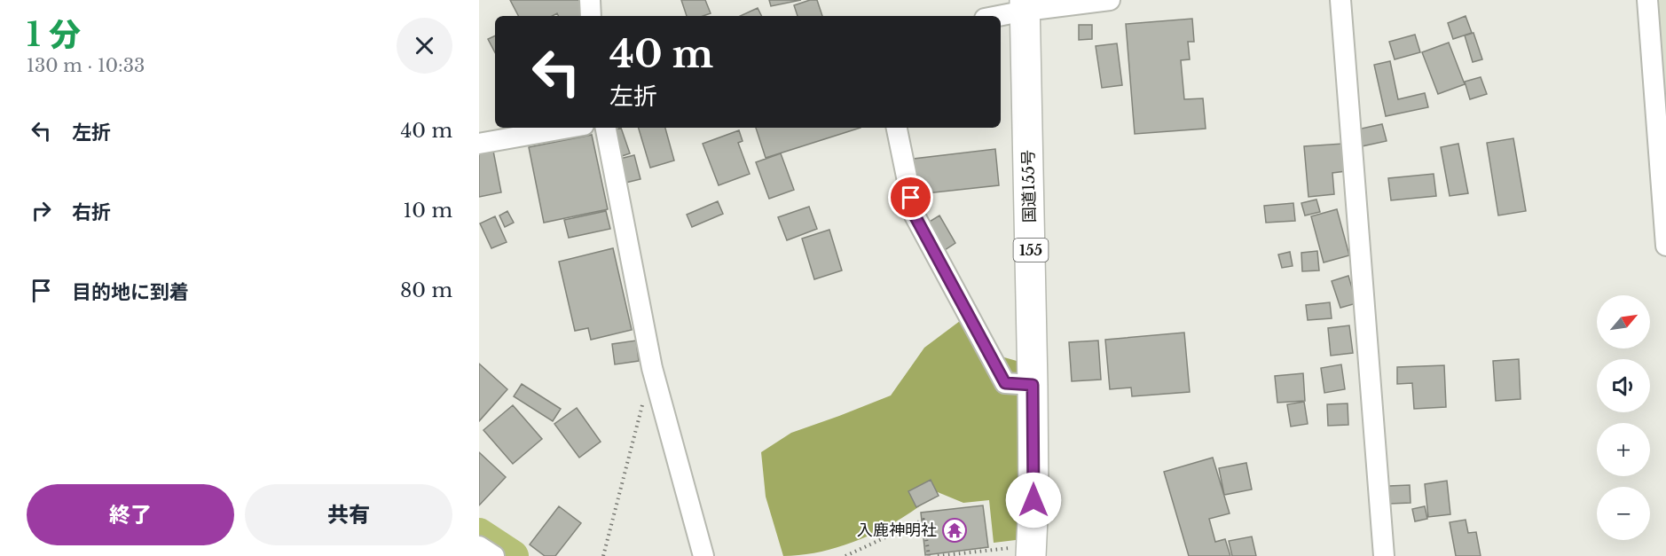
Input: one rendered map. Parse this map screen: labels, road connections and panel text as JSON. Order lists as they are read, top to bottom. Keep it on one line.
{"streets":{"highway":["国道155号","155"]},"places":{"temple":["入鹿神明社"]},"north":"top right","page":{"heading":["1 分","130 m · 10:33"],"turn":["40 m","左折"],"list":[{"name":"左折","value":"40 m"},{"name":"右折","value":"10 m"},{"name":"目的地に到着","value":"80 m"}],"map_buttons":["+","−"],"buttons":["終了","共有"]}}
